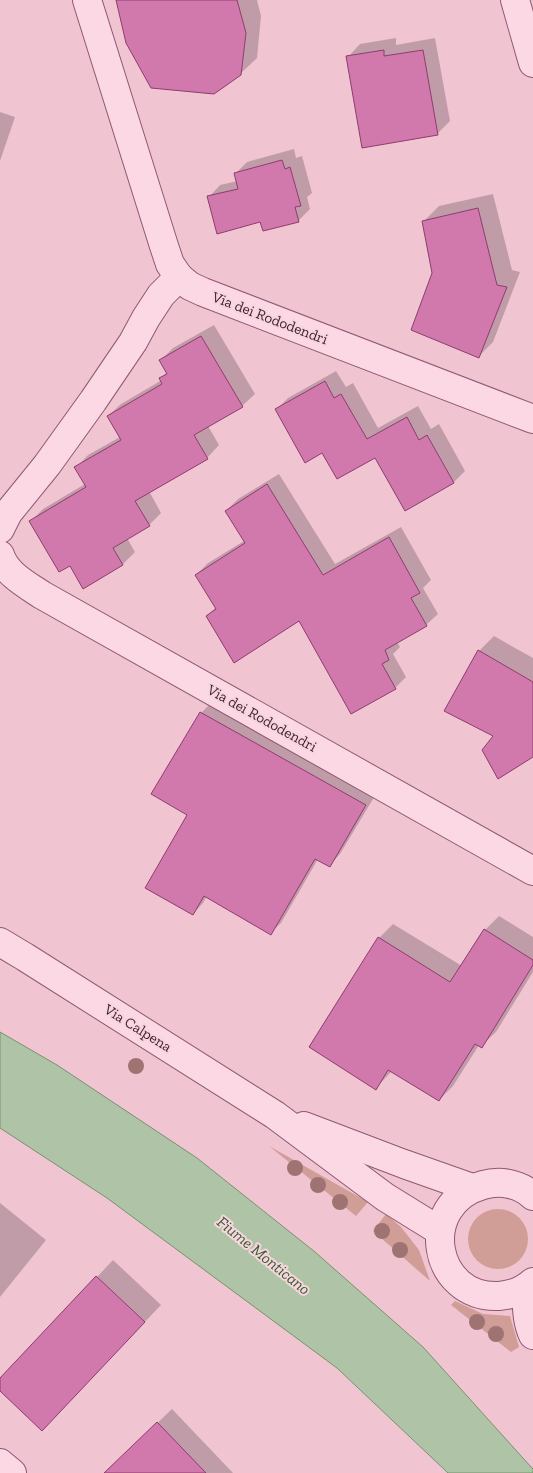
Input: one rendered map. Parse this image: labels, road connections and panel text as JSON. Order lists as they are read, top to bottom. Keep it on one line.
{"streets":{"street":["Via dei Rododendri","Via Calpena"]},"water":["Fiume Monticano"]}
